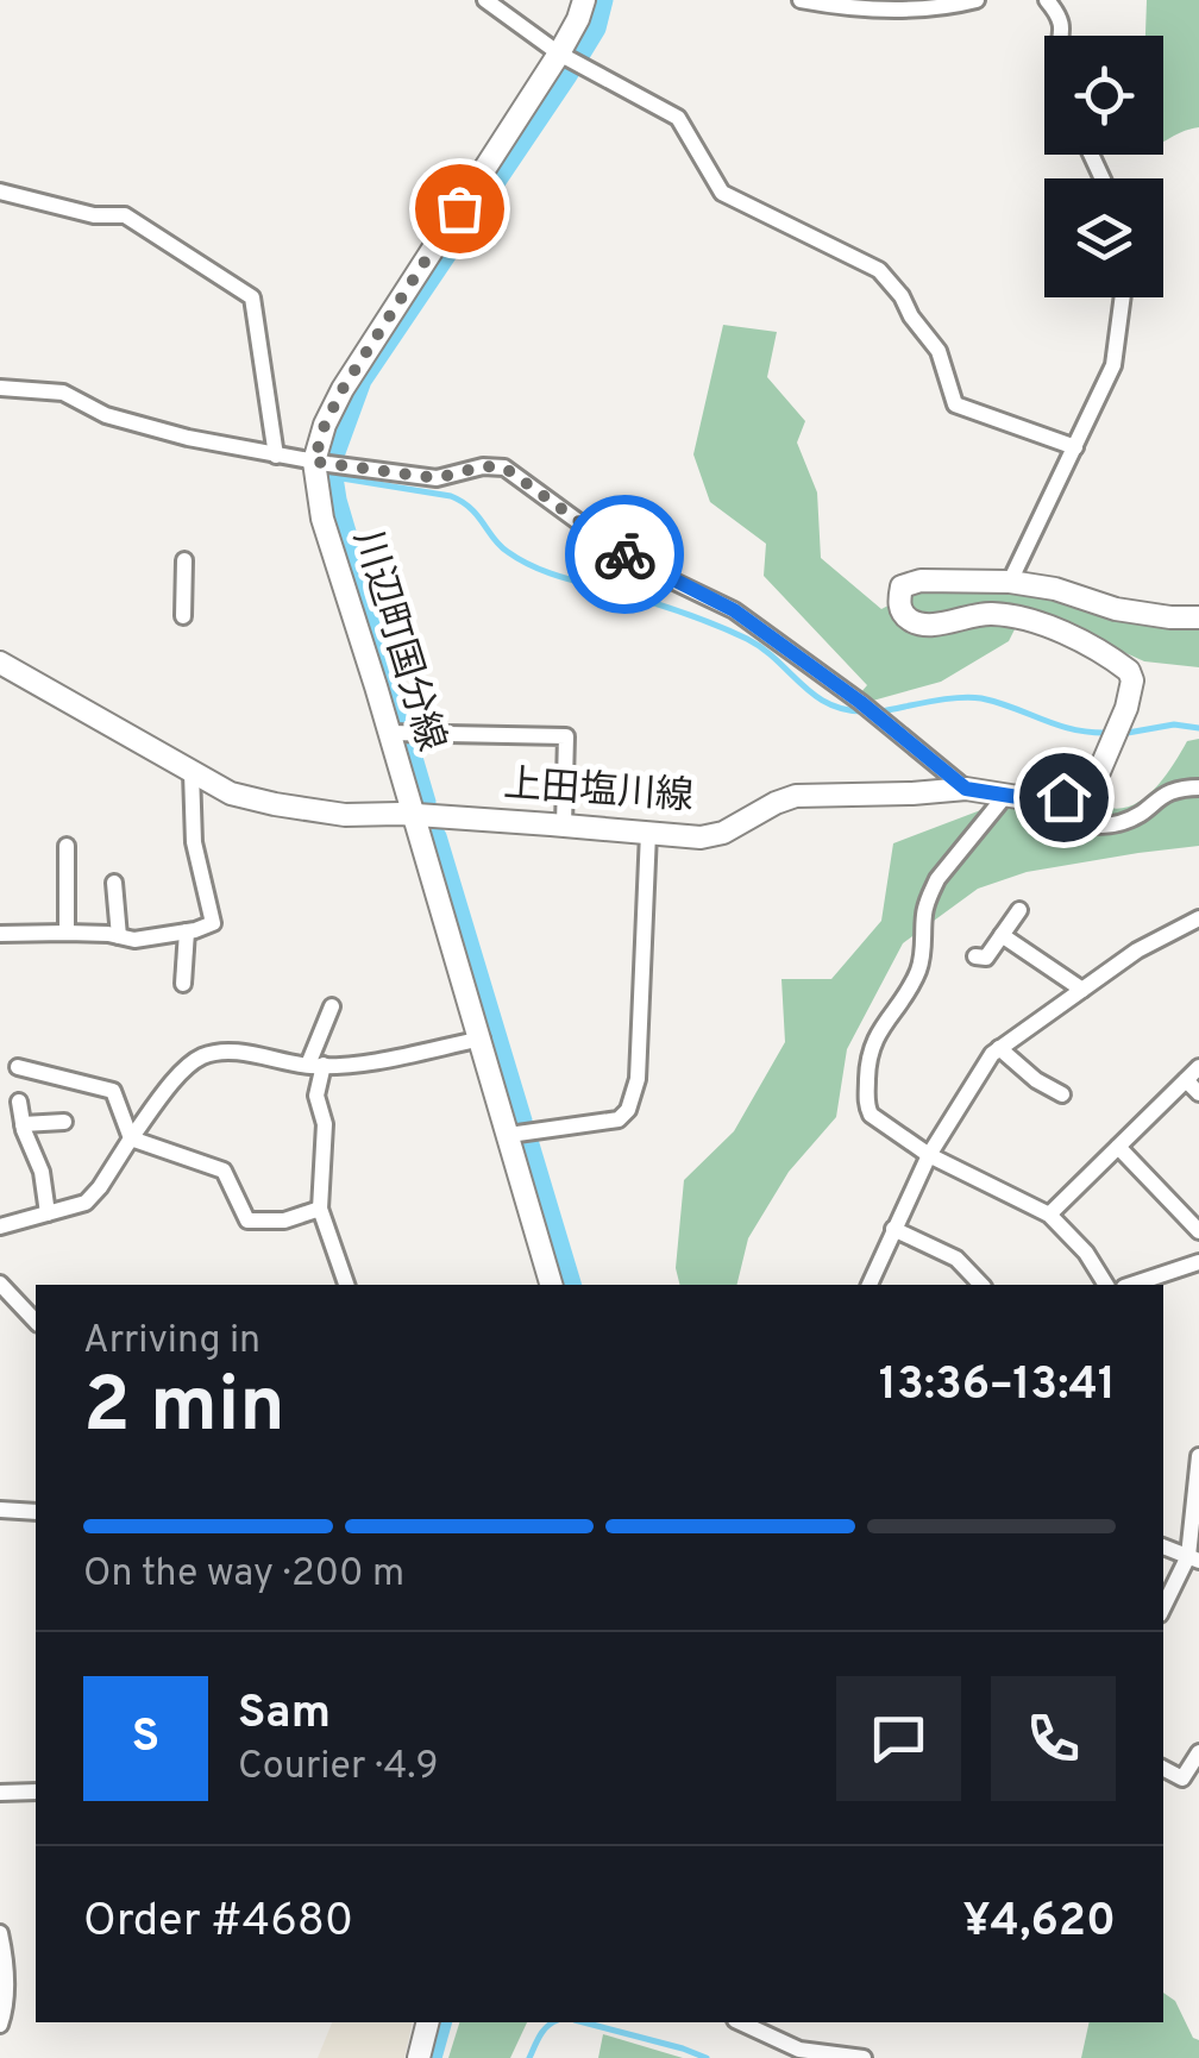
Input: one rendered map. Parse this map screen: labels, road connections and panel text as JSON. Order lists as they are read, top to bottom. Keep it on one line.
{"streets":{"main road":["川辺町国分線","上田塩川線"]},"crossings":[["川辺町国分線","上田塩川線"]],"page":{"heading":["2 min","Arriving in","13:36–13:41"],"panel":["Sam","Courier · 4.9","Order #4680","¥4,620"],"bar":"On the way · 200 m","round":"S"}}
